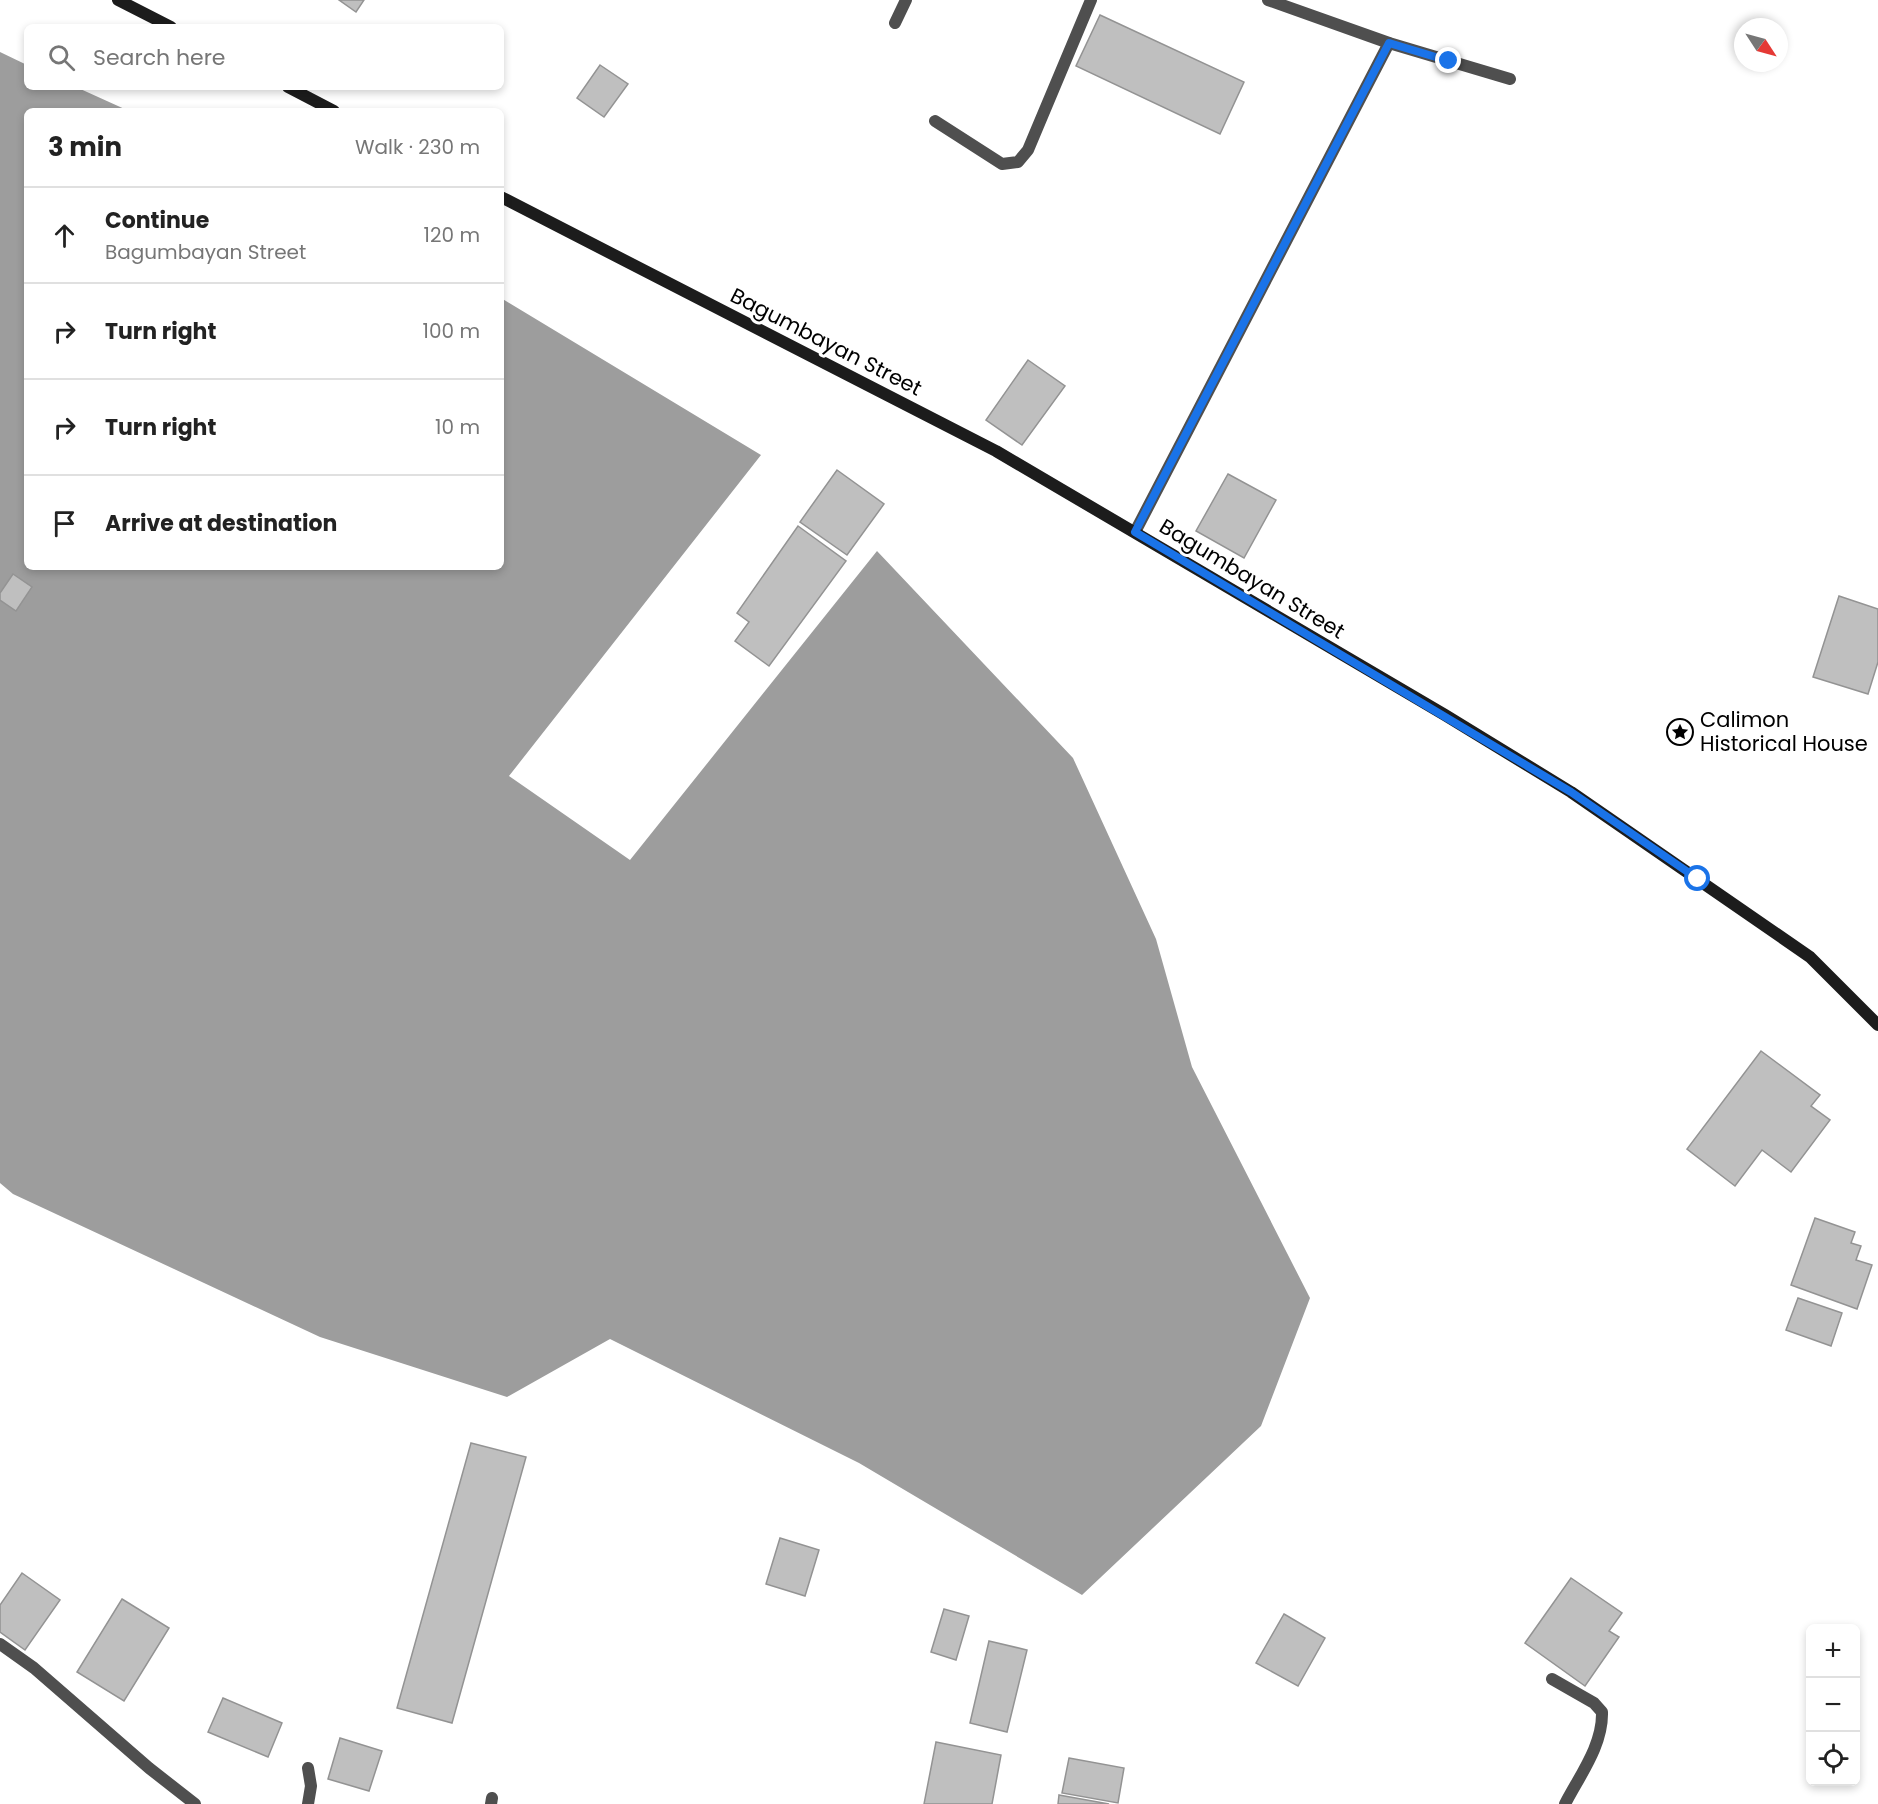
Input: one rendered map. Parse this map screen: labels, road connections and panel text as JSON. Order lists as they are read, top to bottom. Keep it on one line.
{"streets":{"main road":["Bagumbayan Street"]},"places":{"place":["Calimon Historical House"]},"north":"bottom right","page":{"search":"Search here","heading":["3 min","Walk · 230 m"],"list":[["Continue","Bagumbayan Street","120 m"],["Turn right","100 m"],["Turn right","10 m"],"Arrive at destination"],"map_buttons":["+","−"]}}
